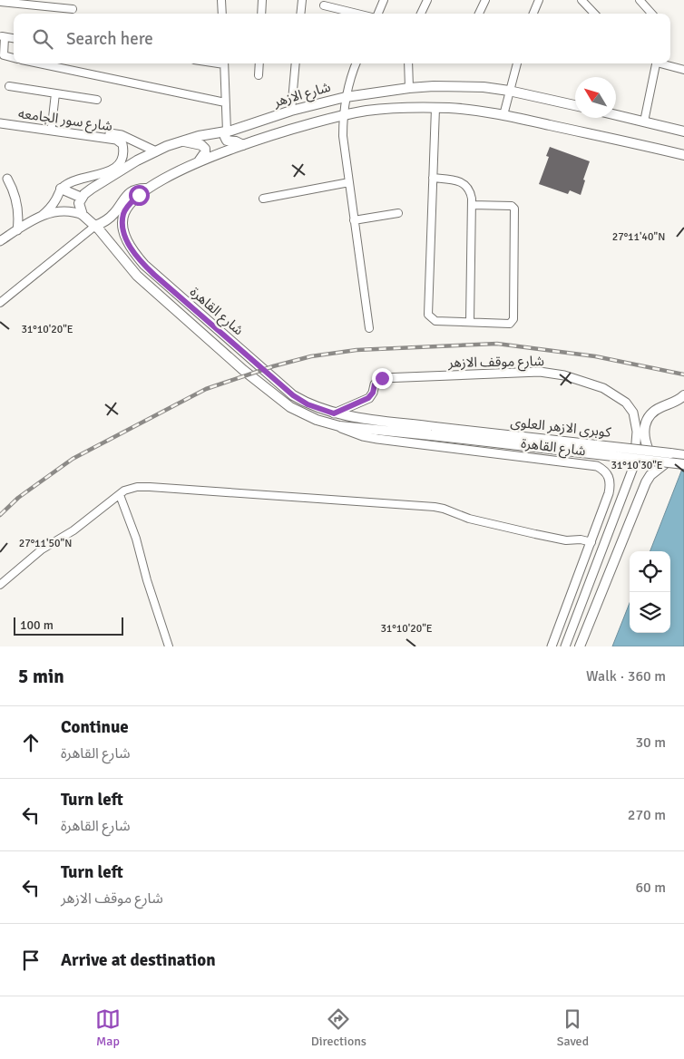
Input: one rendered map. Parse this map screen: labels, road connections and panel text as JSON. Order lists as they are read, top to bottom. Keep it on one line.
{"streets":{"main road":["شارع الازهر","شارع القاهرة","كوبرى الازهر العلوى"],"street":["شارع سور الجامعه","شارع موقف الازهر"]},"crossings":[["شارع الازهر","شارع سور الجامعه"],["شارع القاهرة","شارع موقف الازهر"],["شارع القاهرة","كوبرى الازهر العلوى"]],"scale_bar":"100 m","north":"top left","page":{"search":"Search here","scale":"100 m","heading":["5 min","Walk · 360 m"],"list":[["Continue","شارع القاهرة","30 m"],["Turn left","شارع القاهرة","270 m"],["Turn left","شارع موقف الازهر","60 m"],"Arrive at destination"],"nav":["Map","Directions","Saved"]},"coordinates":["27°11'40\"N","31°10'20\"E","31°10'30\"E","27°11'50\"N"]}
